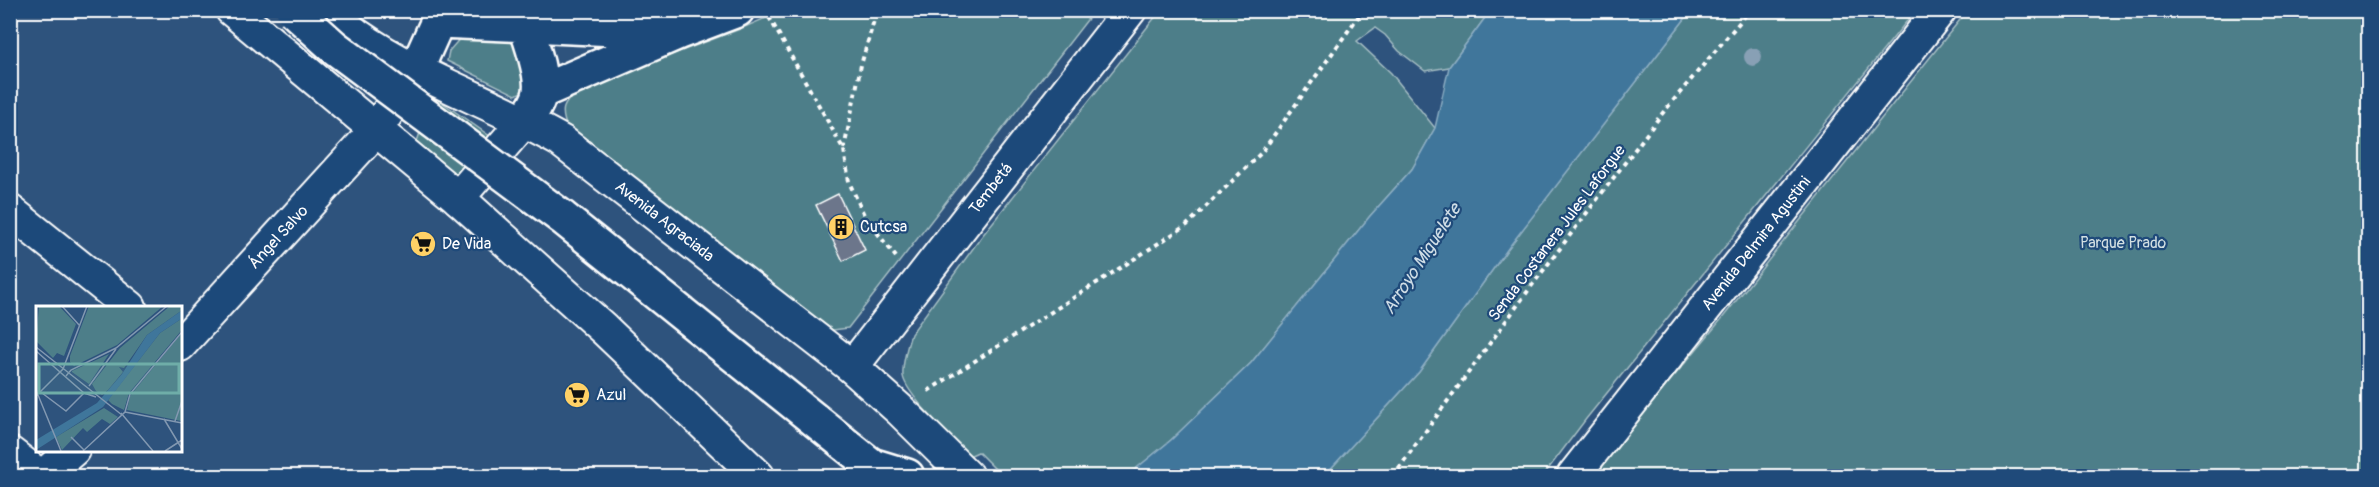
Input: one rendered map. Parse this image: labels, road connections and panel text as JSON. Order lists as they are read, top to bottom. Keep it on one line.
{"streets":{"street":["Tembetá","Avenida Agraciada","Ángel Salvo","Avenida Delmira Agustini"],"path":["Senda Costanera Jules Laforgue"]},"crossings":[["Tembetá","Avenida Agraciada"],["Avenida Agraciada","Ángel Salvo"]],"water":["Arroyo Miguelete"],"parks":["Parque Prado"],"places":{"building":["Cutcsa"],"supermarket":["De Vida","Azul"]}}
